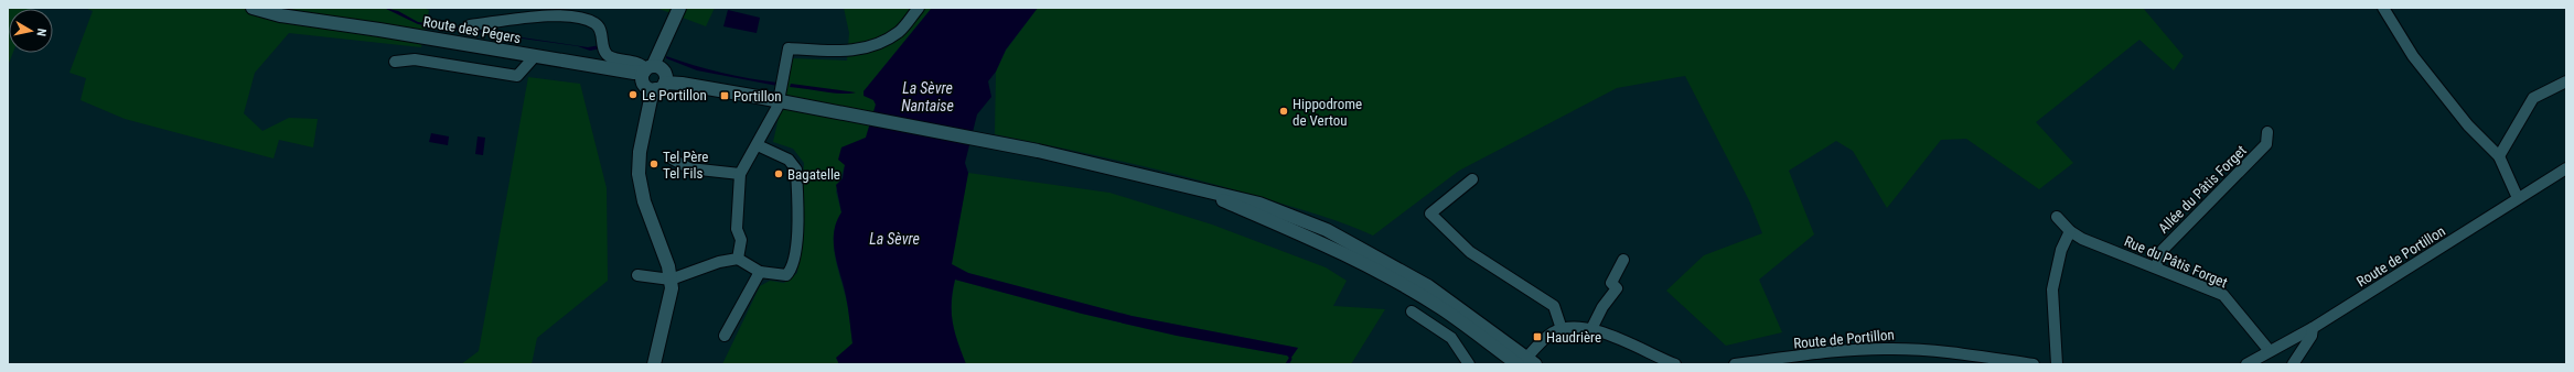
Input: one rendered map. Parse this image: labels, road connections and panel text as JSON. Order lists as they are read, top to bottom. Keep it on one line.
{"streets":{"street":["Route des Pégers","Allée du Pâtis Forget","Route de Portillon","Rue du Pâtis Forget"]},"crossings":[["Allée du Pâtis Forget","Rue du Pâtis Forget"],["Route de Portillon","Rue du Pâtis Forget"]],"water":["La Sèvre Nantaise","La Sèvre"],"places":{"other":["Le Portillon","Hippodrome de Vertou","Tel Père Tel Fils","Bagatelle"],"transit":["Portillon","Haudrière"]},"north":"right"}
